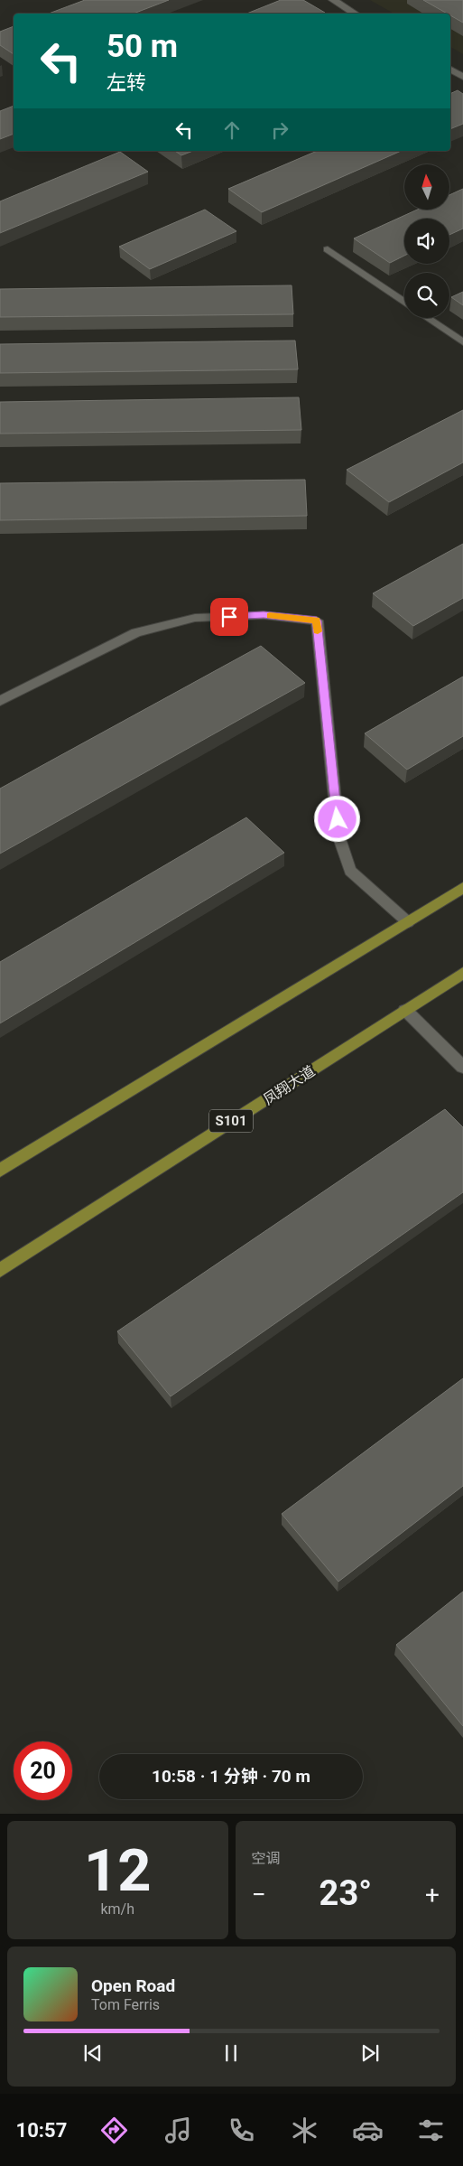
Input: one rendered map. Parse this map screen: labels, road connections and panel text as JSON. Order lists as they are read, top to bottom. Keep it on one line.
{"streets":{"main road":["凤翔大道","S101"]},"north":"top","page":{"turn":["50 m","左转"],"limit":"20","trip":"10:58 · 1 分钟 · 70 m","tile":[["12","km/h"],"空调"],"heat":["−","23°","+"],"song":["Open Road","Tom Ferris"],"tabs":"10:57"}}
